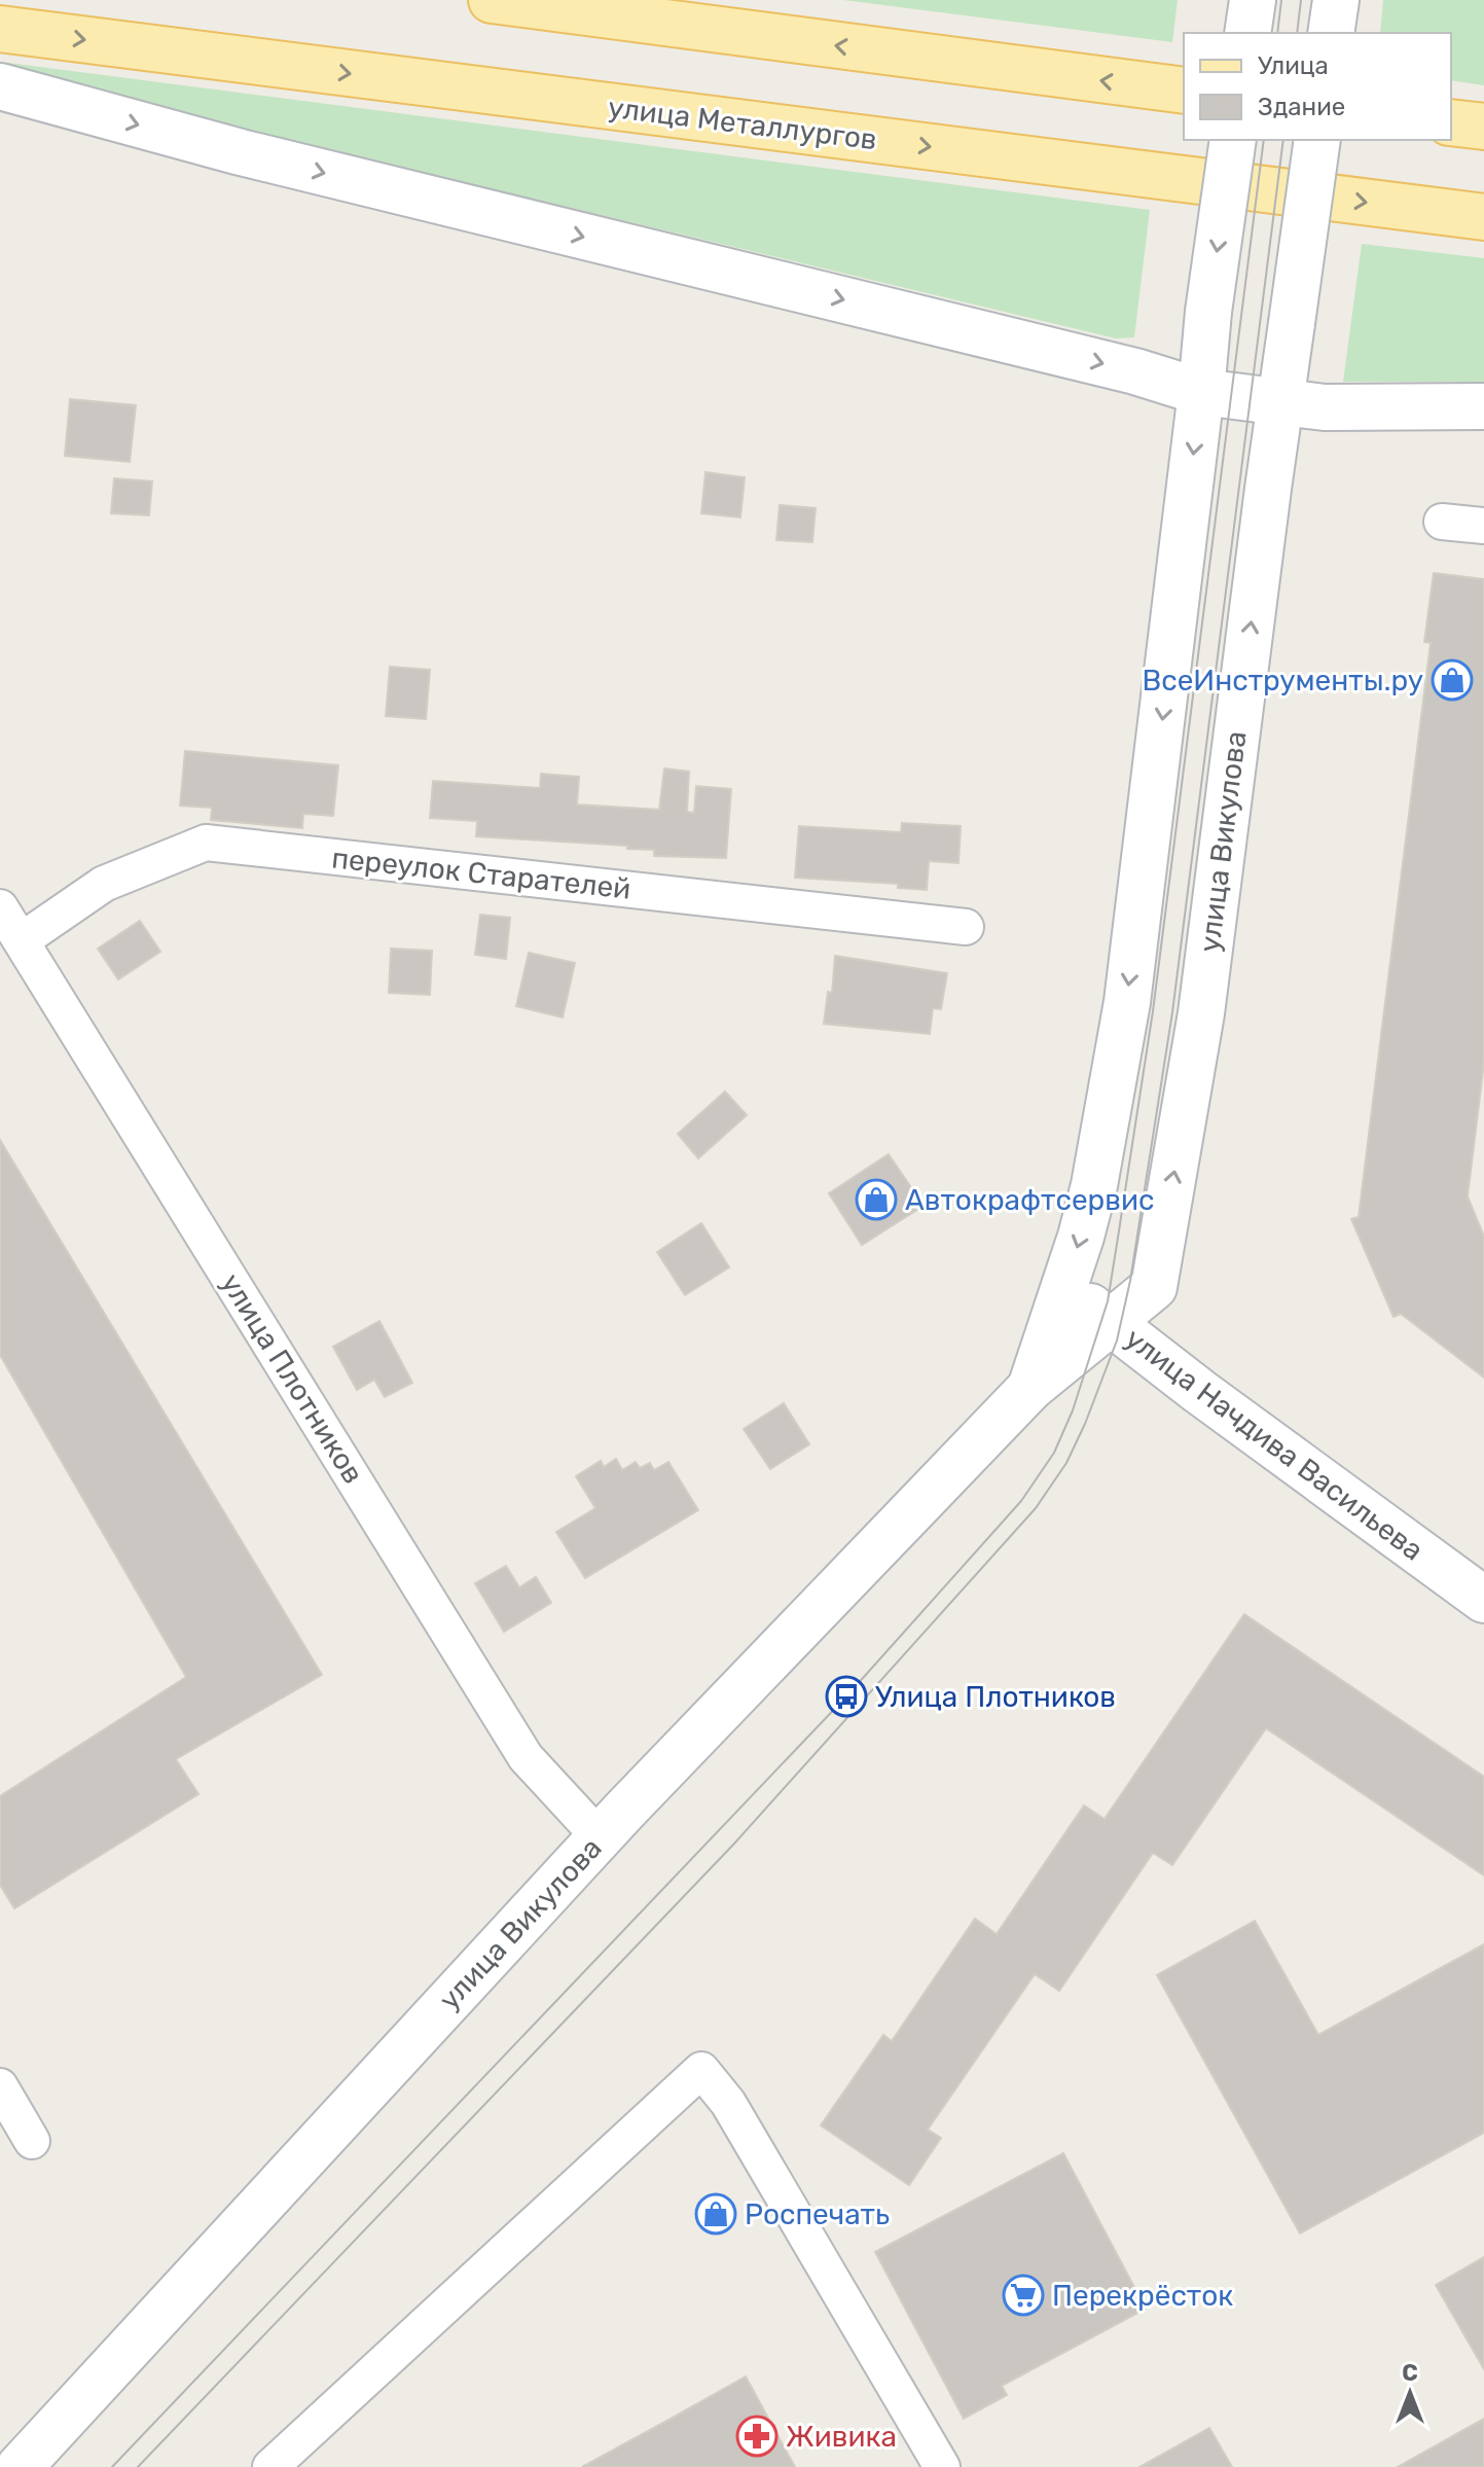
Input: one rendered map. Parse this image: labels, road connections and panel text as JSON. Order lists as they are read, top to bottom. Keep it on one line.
{"streets":{"main road":["улица Металлургов"],"street":["улица Викулова","переулок Старателей","улица Плотников","улица Начдива Васильева"]},"crossings":[["улица Викулова","улица Плотников"],["улица Викулова","улица Начдива Васильева"],["переулок Старателей","улица Плотников"]],"places":{"shop":["ВсеИнструменты.ру","Автокрафтсервис","Роспечать"],"bus stop":["Улица Плотников"],"supermarket":["Перекрёсток"],"pharmacy":["Живика"]},"legend":["Улица","Здание"],"north":"top"}
